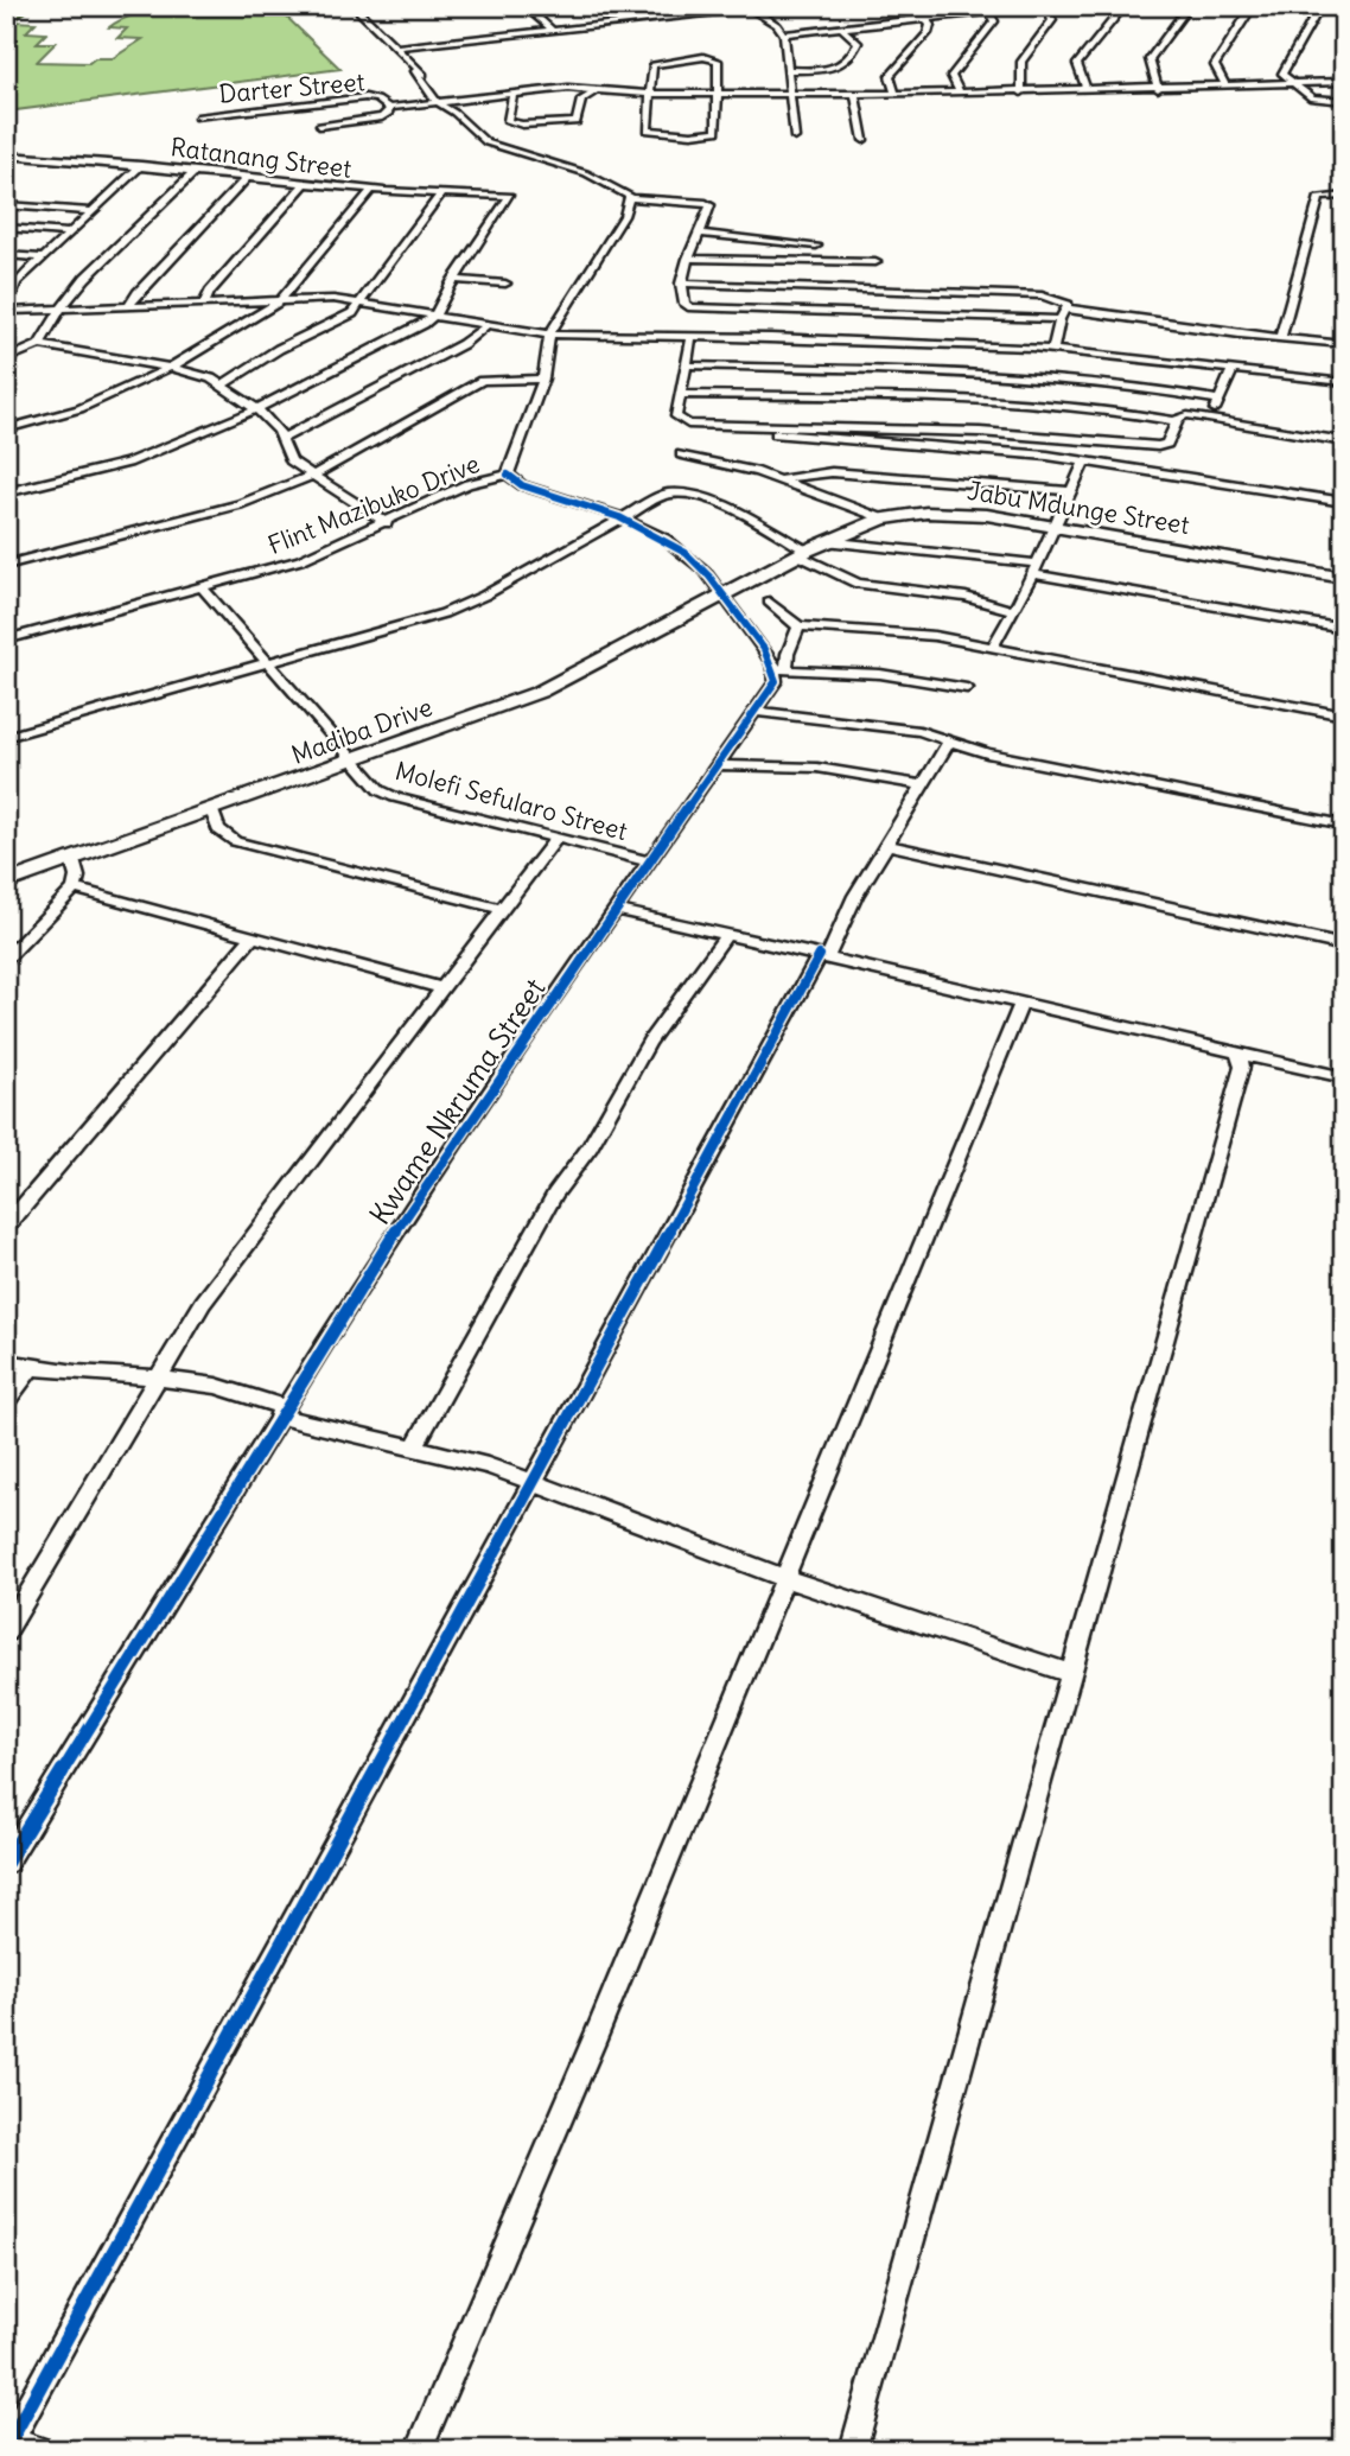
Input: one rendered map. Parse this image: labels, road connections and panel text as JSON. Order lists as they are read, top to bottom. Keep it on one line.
{"streets":{"street":["Darter Street","Ratanang Street","Flint Mazibuko Drive","Jabu Mdunge Street","Madiba Drive","Molefi Sefularo Street","Kwame Nkruma Street"]},"crossings":[["Flint Mazibuko Drive","Molefi Sefularo Street"],["Jabu Mdunge Street","Madiba Drive"],["Madiba Drive","Molefi Sefularo Street"],["Molefi Sefularo Street","Kwame Nkruma Street"]]}
